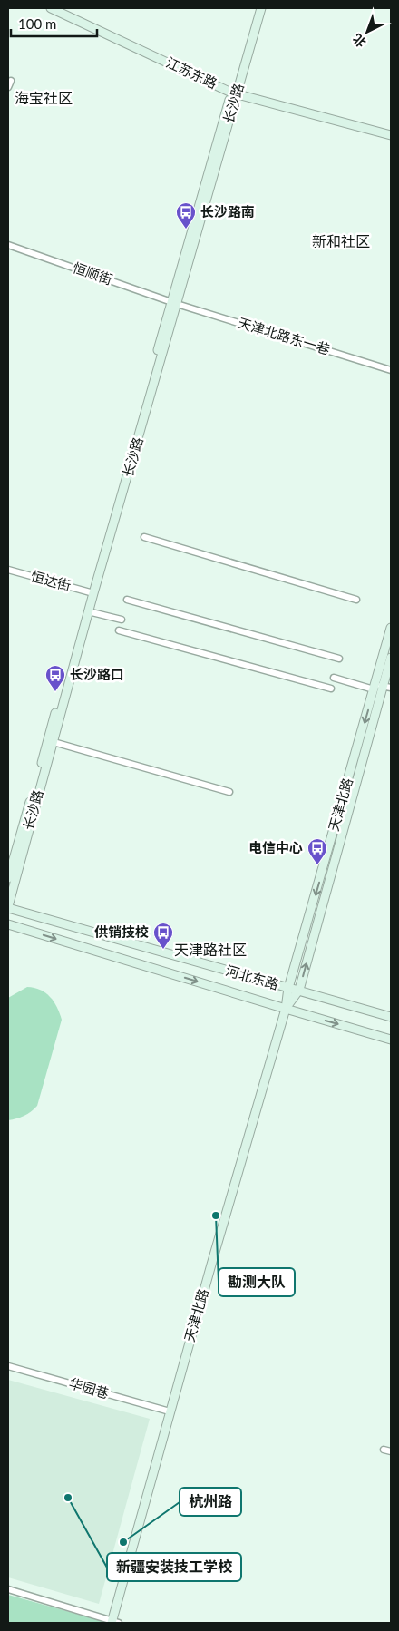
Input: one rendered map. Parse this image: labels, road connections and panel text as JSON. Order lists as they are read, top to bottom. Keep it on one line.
{"streets":{"street":["江苏东路","长沙路","恒顺街","天津北路东一巷","恒达街","天津北路","河北东路","华园巷"]},"crossings":[["江苏东路","长沙路"],["长沙路","恒顺街"],["长沙路","天津北路东一巷"],["长沙路","恒达街"],["长沙路","河北东路"],["恒顺街","天津北路东一巷"],["天津北路","河北东路"],["天津北路","华园巷"]],"districts":["海宝社区","新和社区","天津路社区"],"places":{"bus stop":["长沙路南","长沙路口","电信中心","供销技校"],"other":["勘测大队","新疆安装技工学校","杭州路"]},"scale_bar":"100 m","north":"bottom left"}
